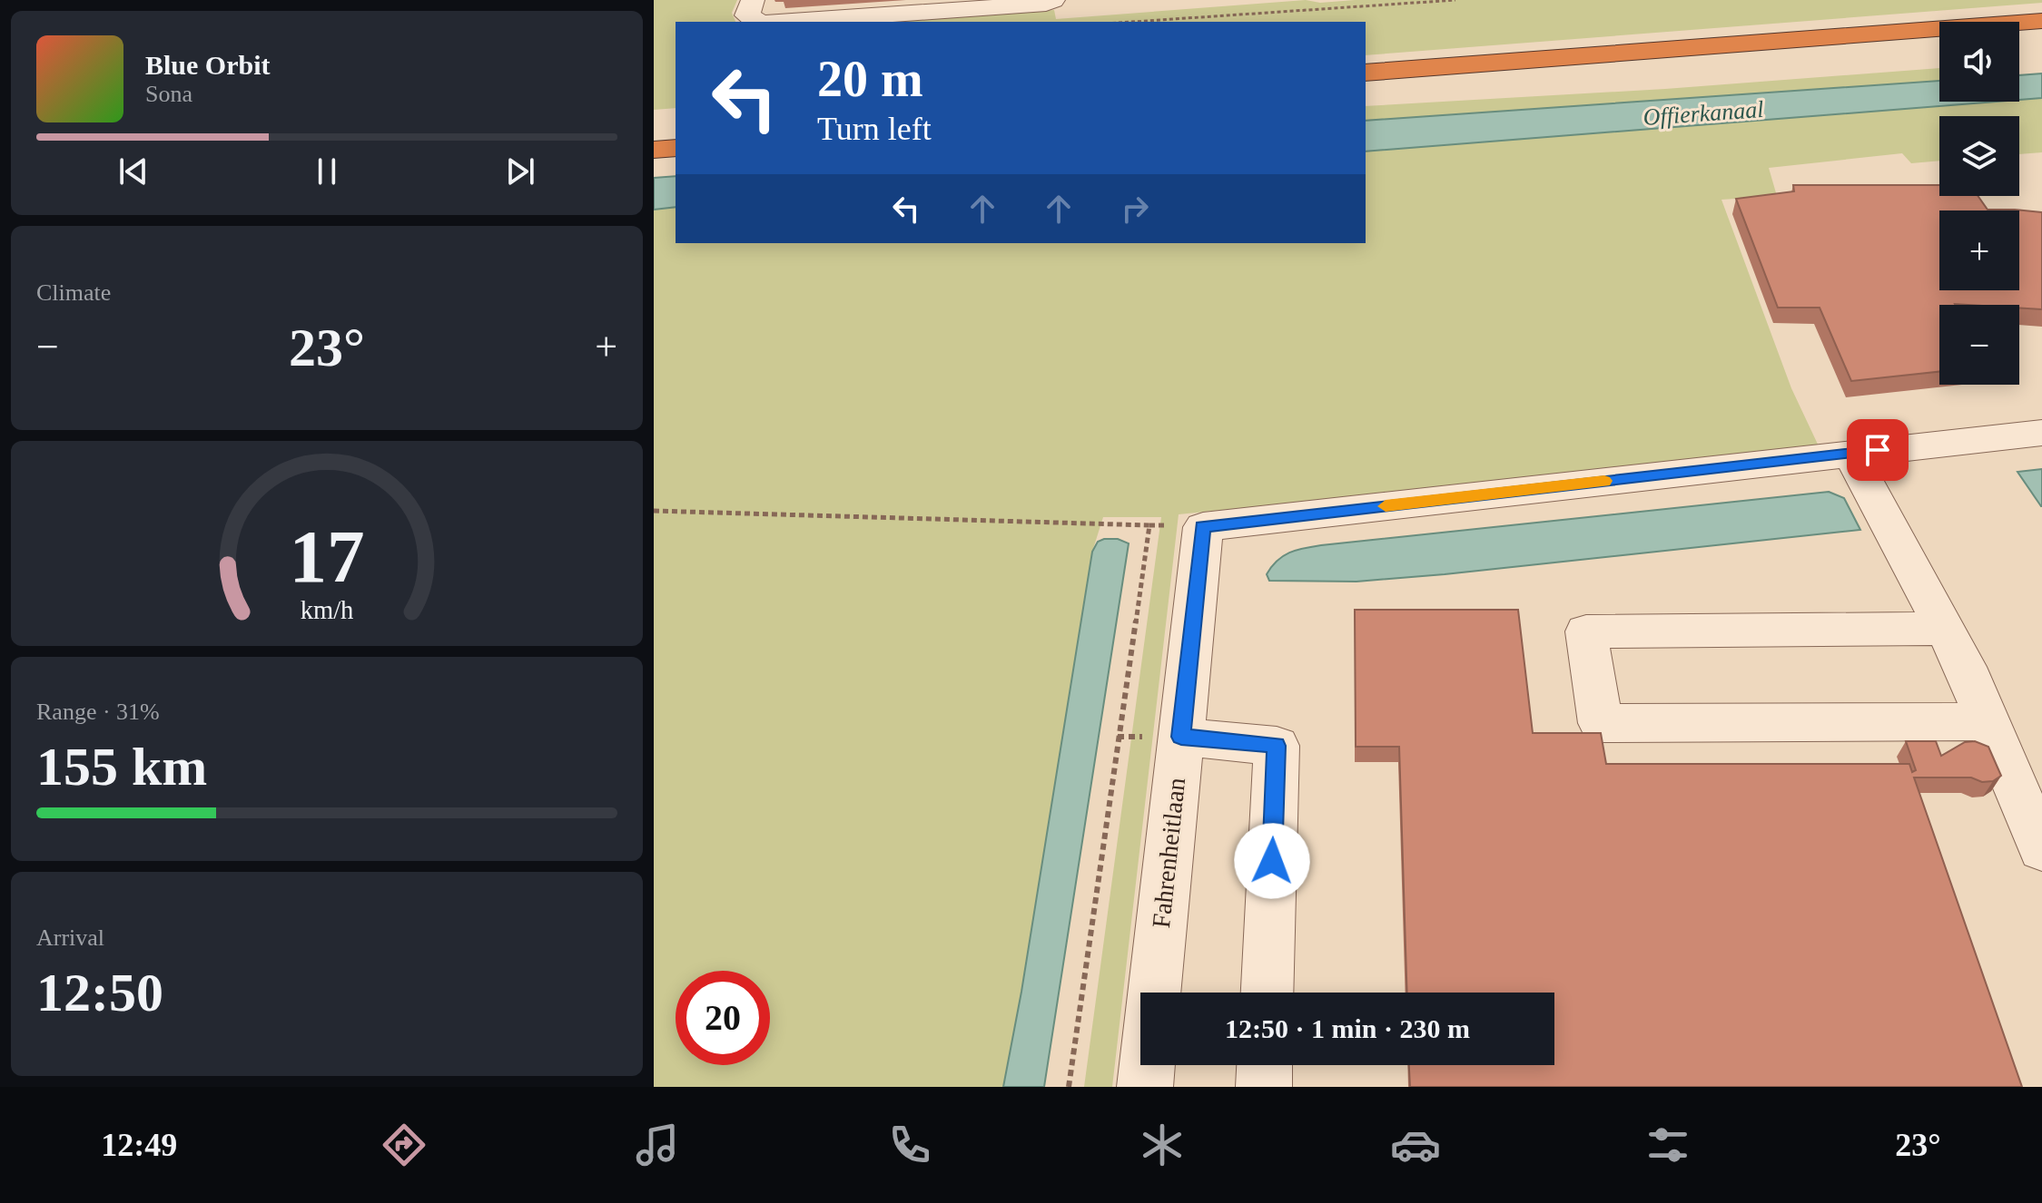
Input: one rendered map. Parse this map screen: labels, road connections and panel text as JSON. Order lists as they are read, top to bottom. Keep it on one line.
{"streets":{"street":["Fahrenheitlaan"]},"water":["Offierkanaal"],"page":{"map_buttons":["+","−"],"turn":["20 m","Turn left"],"song":["Blue Orbit","Sona"],"tile":["Climate",["Range · 31%","155 km"],["Arrival","12:50"]],"heat":["−","23°","+"],"limit":"20","trip":"12:50 · 1 min · 230 m","tabs":["12:49","23°"],"gauge":["17","km/h"]}}
